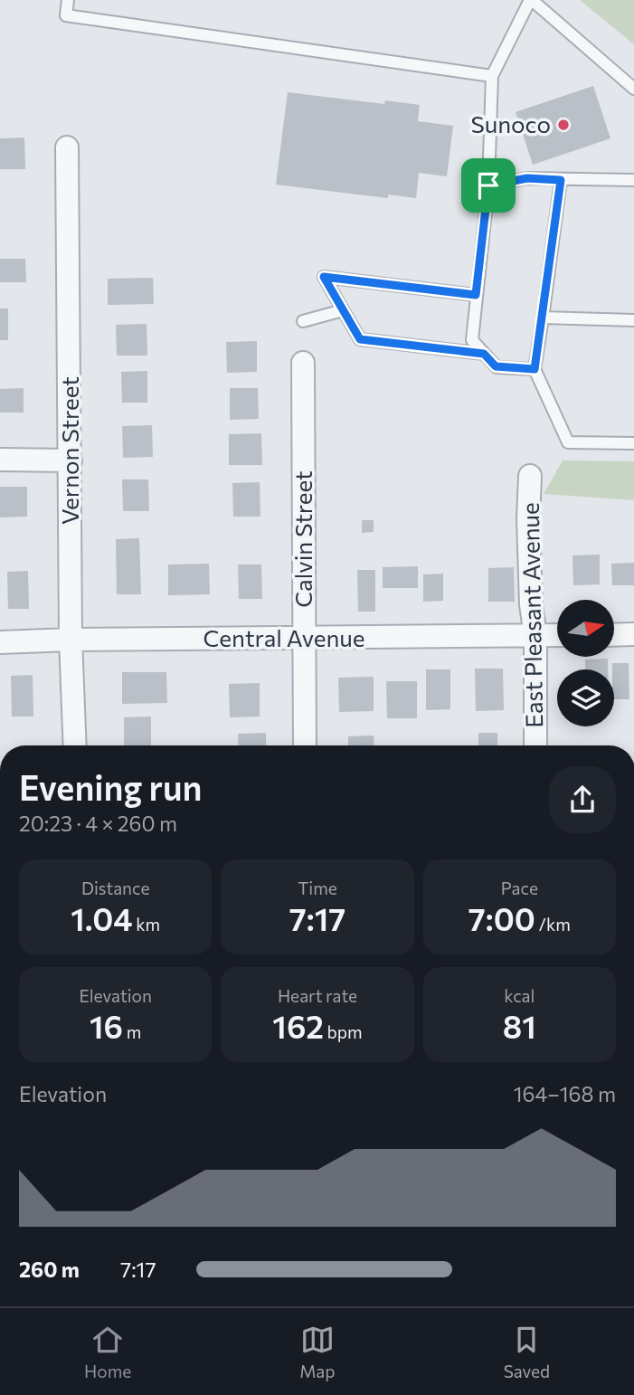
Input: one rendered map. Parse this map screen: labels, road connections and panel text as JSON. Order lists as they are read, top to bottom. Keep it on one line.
{"streets":{"street":["Vernon Street","Calvin Street","East Pleasant Avenue","Central Avenue"]},"crossings":[["Vernon Street","Central Avenue"],["Calvin Street","Central Avenue"],["East Pleasant Avenue","Central Avenue"]],"places":["Sunoco"],"north":"right","page":{"heading":["Evening run","20:23 · 4 × 260 m"],"stats":[["Distance","1.04 km"],["Time","7:17"],["Pace","7:00 /km"],["Elevation","16 m"],["Heart rate","162 bpm"],["kcal","81"]],"chart":["Elevation","164–168 m"],"list":[{"name":"260 m","note":"7:17"}],"tabs":["Home","Map","Saved"]}}
